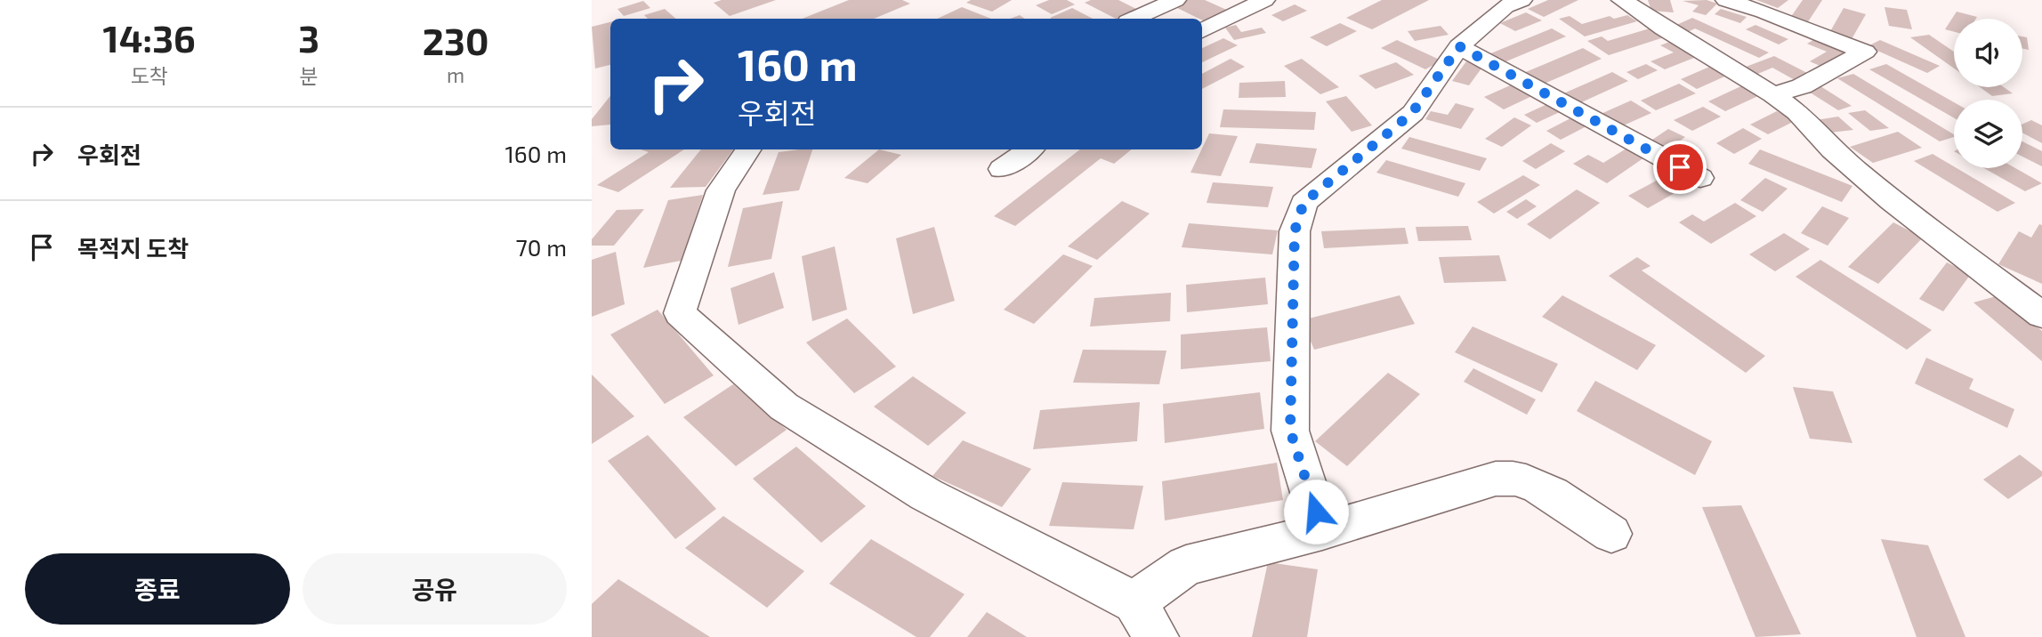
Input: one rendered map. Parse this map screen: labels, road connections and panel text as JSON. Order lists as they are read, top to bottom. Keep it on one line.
{"page":{"eta":["14:36","도착","3","분","230","m"],"turn":["160 m","우회전"],"list":[{"name":"우회전","value":"160 m"},{"name":"목적지 도착","value":"70 m"}],"buttons":["종료","공유"]}}
